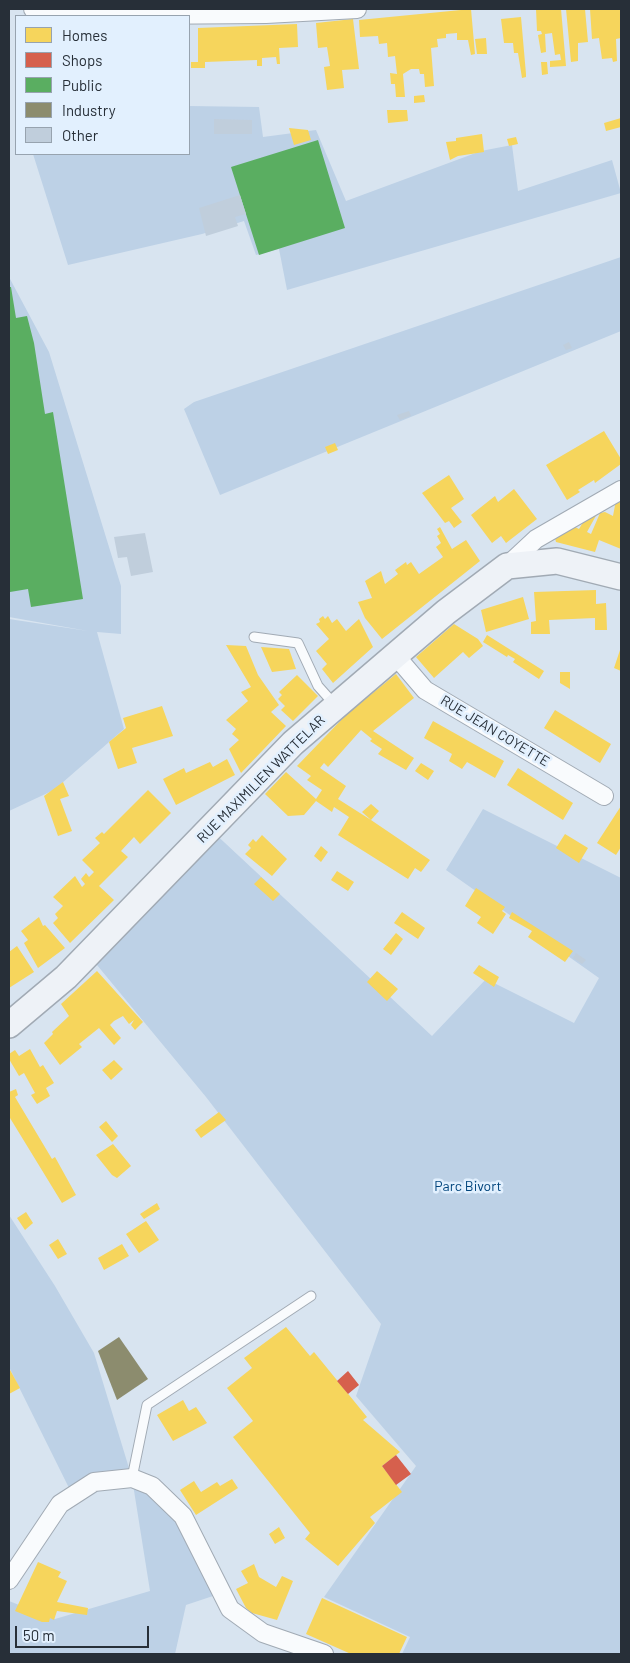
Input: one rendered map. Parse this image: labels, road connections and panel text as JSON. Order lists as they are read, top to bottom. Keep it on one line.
{"streets":{"street":["RUE JEAN COYETTE","RUE MAXIMILIEN WATTELAR"]},"crossings":[["RUE JEAN COYETTE","RUE MAXIMILIEN WATTELAR"]],"parks":["Parc Bivort"],"legend":["Homes","Shops","Public","Industry","Other"],"scale_bar":"50 m"}
